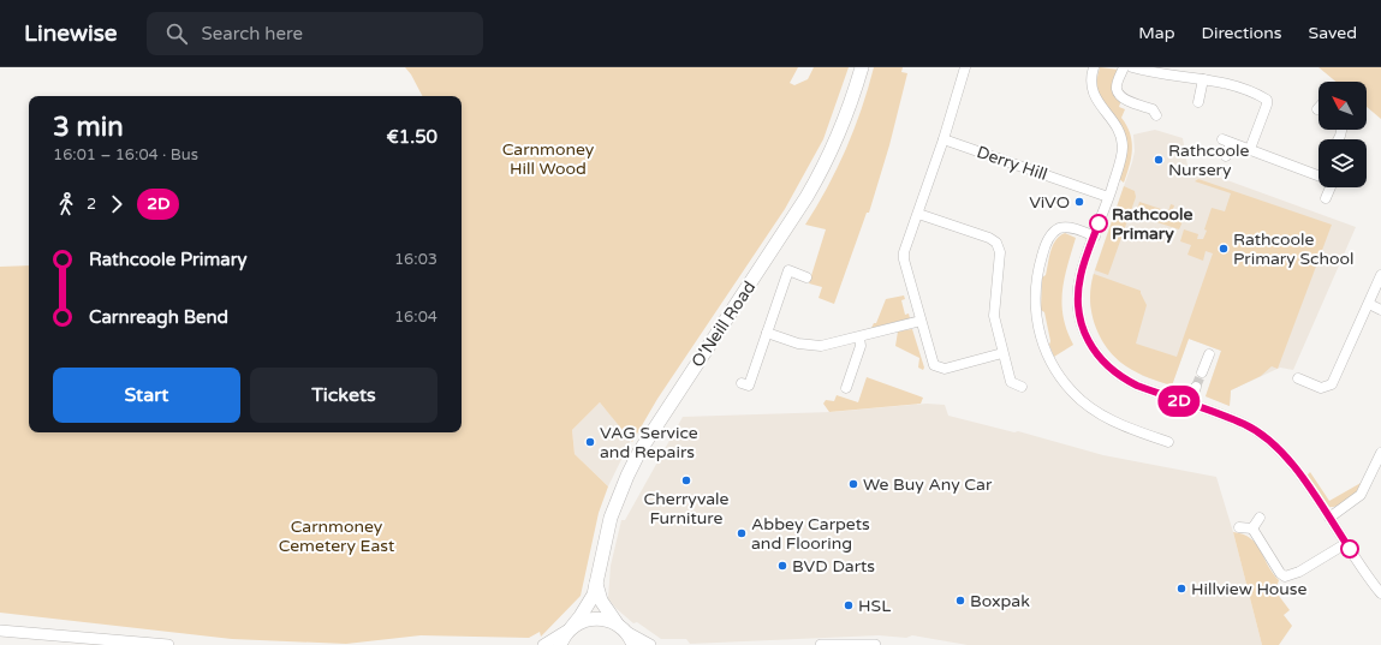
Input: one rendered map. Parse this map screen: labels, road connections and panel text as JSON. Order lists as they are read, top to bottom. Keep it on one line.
{"streets":{"main road":["O'Neill Road"],"street":["Derry Hill"]},"parks":["Carnmoney Hill Wood","Carnmoney Cemetery East"],"places":["Rathcoole Nursery","ViVO","Rathcoole Primary","Rathcoole Primary School","VAG Service and Repairs","Cherryvale Furniture","We Buy Any Car","Abbey Carpets and Flooring","BVD Darts","Hillview House","Boxpak","HSL"],"lines":["bus line 2D"],"north":"top left","page":{"header":"Linewise","search":"Search here","nav":["Map","Directions","Saved"],"on_map":"2D","heading":["3 min","16:01 – 16:04 · Bus","€1.50"],"legs":["2","2D"],"list":[{"name":"Rathcoole Primary","value":"16:03"},{"name":"Carnreagh Bend","value":"16:04"}],"buttons":["Start","Tickets"]}}
